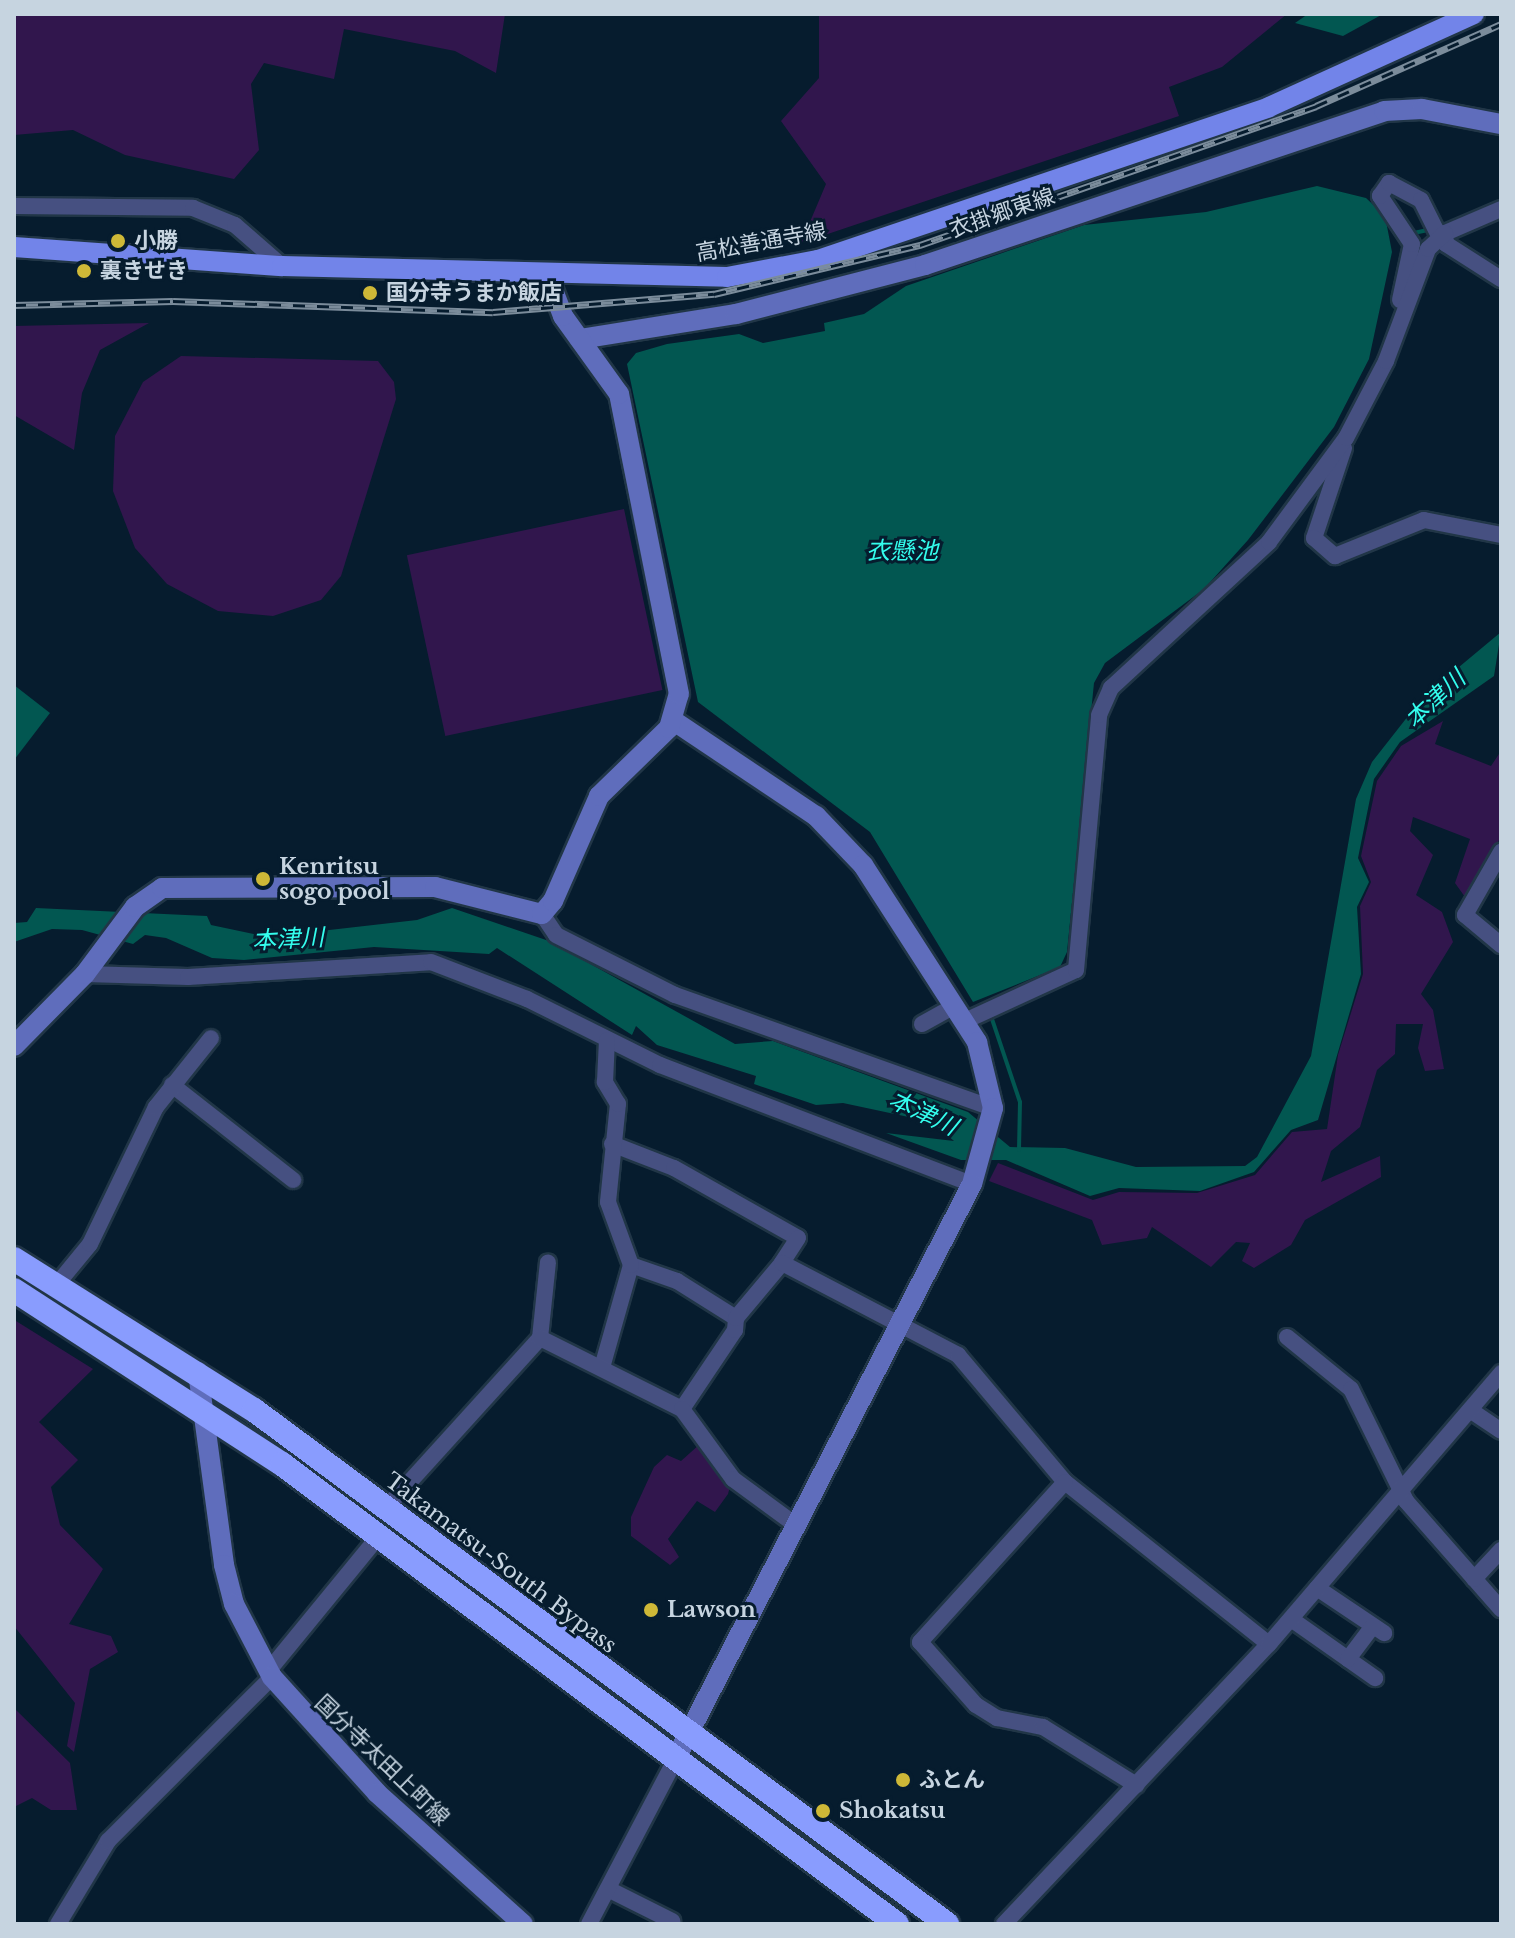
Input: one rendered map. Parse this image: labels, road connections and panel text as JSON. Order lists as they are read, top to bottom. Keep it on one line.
{"streets":{"highway":["Takamatsu-South Bypass"],"main road":["高松善通寺線"],"street":["衣掛郷東線","国分寺太田上町線"]},"crossings":[["Takamatsu-South Bypass","国分寺太田上町線"]],"water":["衣懸池","本津川"],"places":["小勝","裏きせき","国分寺うまか飯店","Kenritsu sogo pool","Lawson","ふとん","Shokatsu"]}
